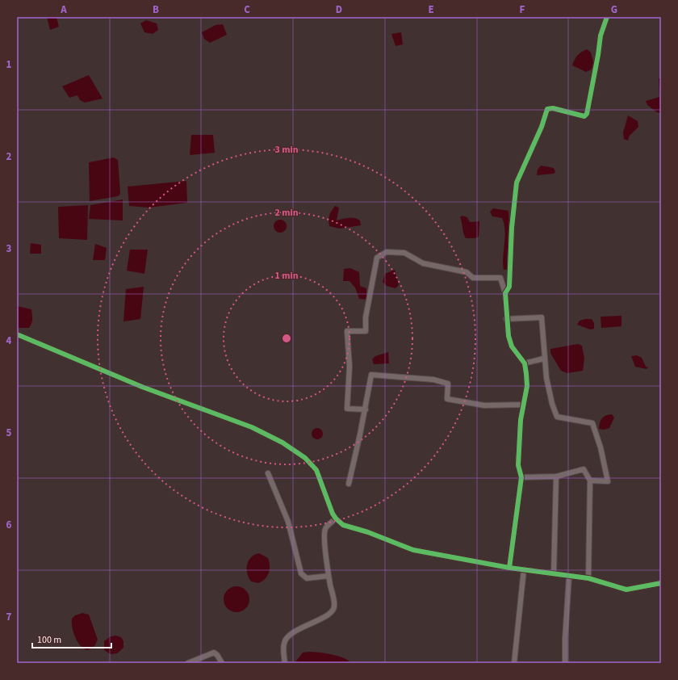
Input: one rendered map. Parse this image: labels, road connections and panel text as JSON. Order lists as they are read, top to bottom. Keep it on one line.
{"scale_bar":"100 m","grid":{"columns":["A","B","C","D","E","F","G"],"rows":["1","2","3","4","5","6","7"]},"rings":["3 min","2 min","1 min"]}
